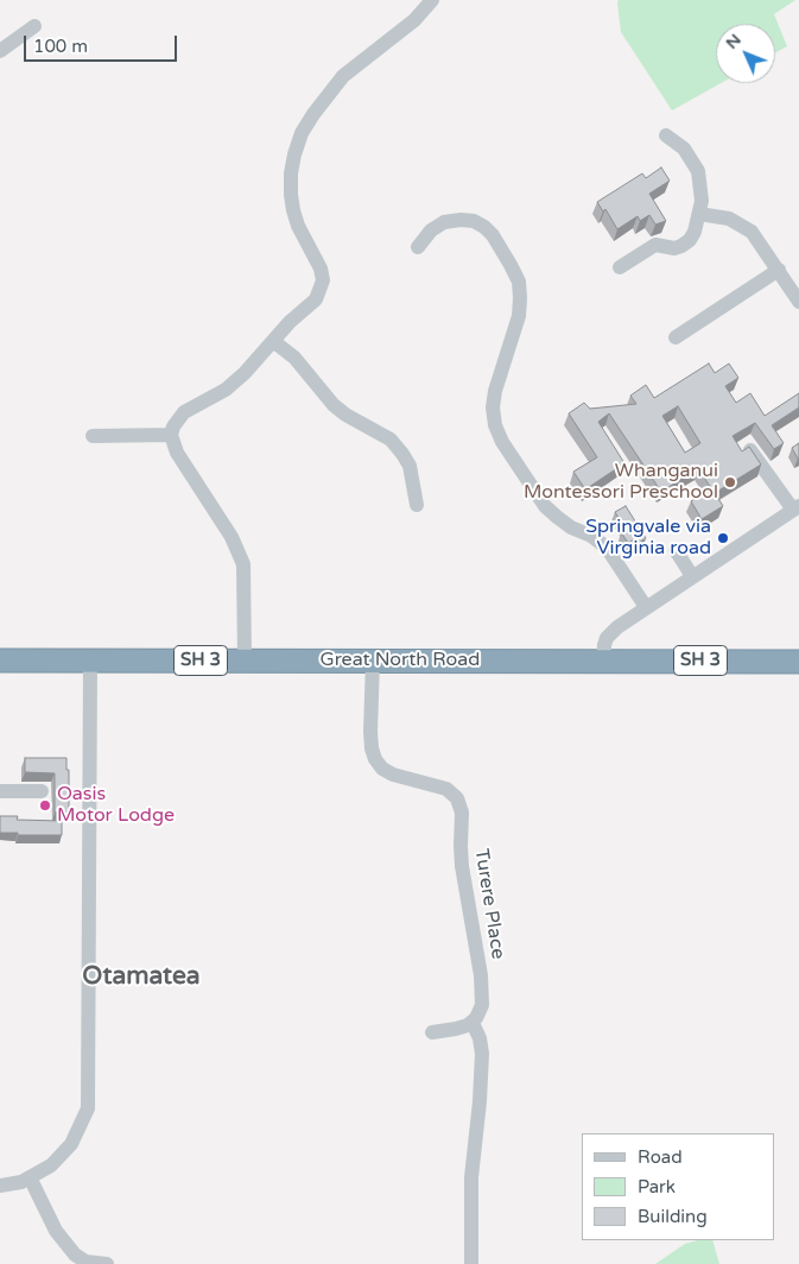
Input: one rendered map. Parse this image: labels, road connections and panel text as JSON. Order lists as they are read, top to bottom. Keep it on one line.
{"streets":{"highway":["SH 3","Great North Road"],"street":["Turere Place"]},"crossings":[["Great North Road","Turere Place"]],"districts":["Otamatea"],"places":["Whanganui Montessori Preschool","Springvale via Virginia road","Oasis Motor Lodge"],"legend":["Road","Park","Building"],"scale_bar":"100 m","north":"top left"}
